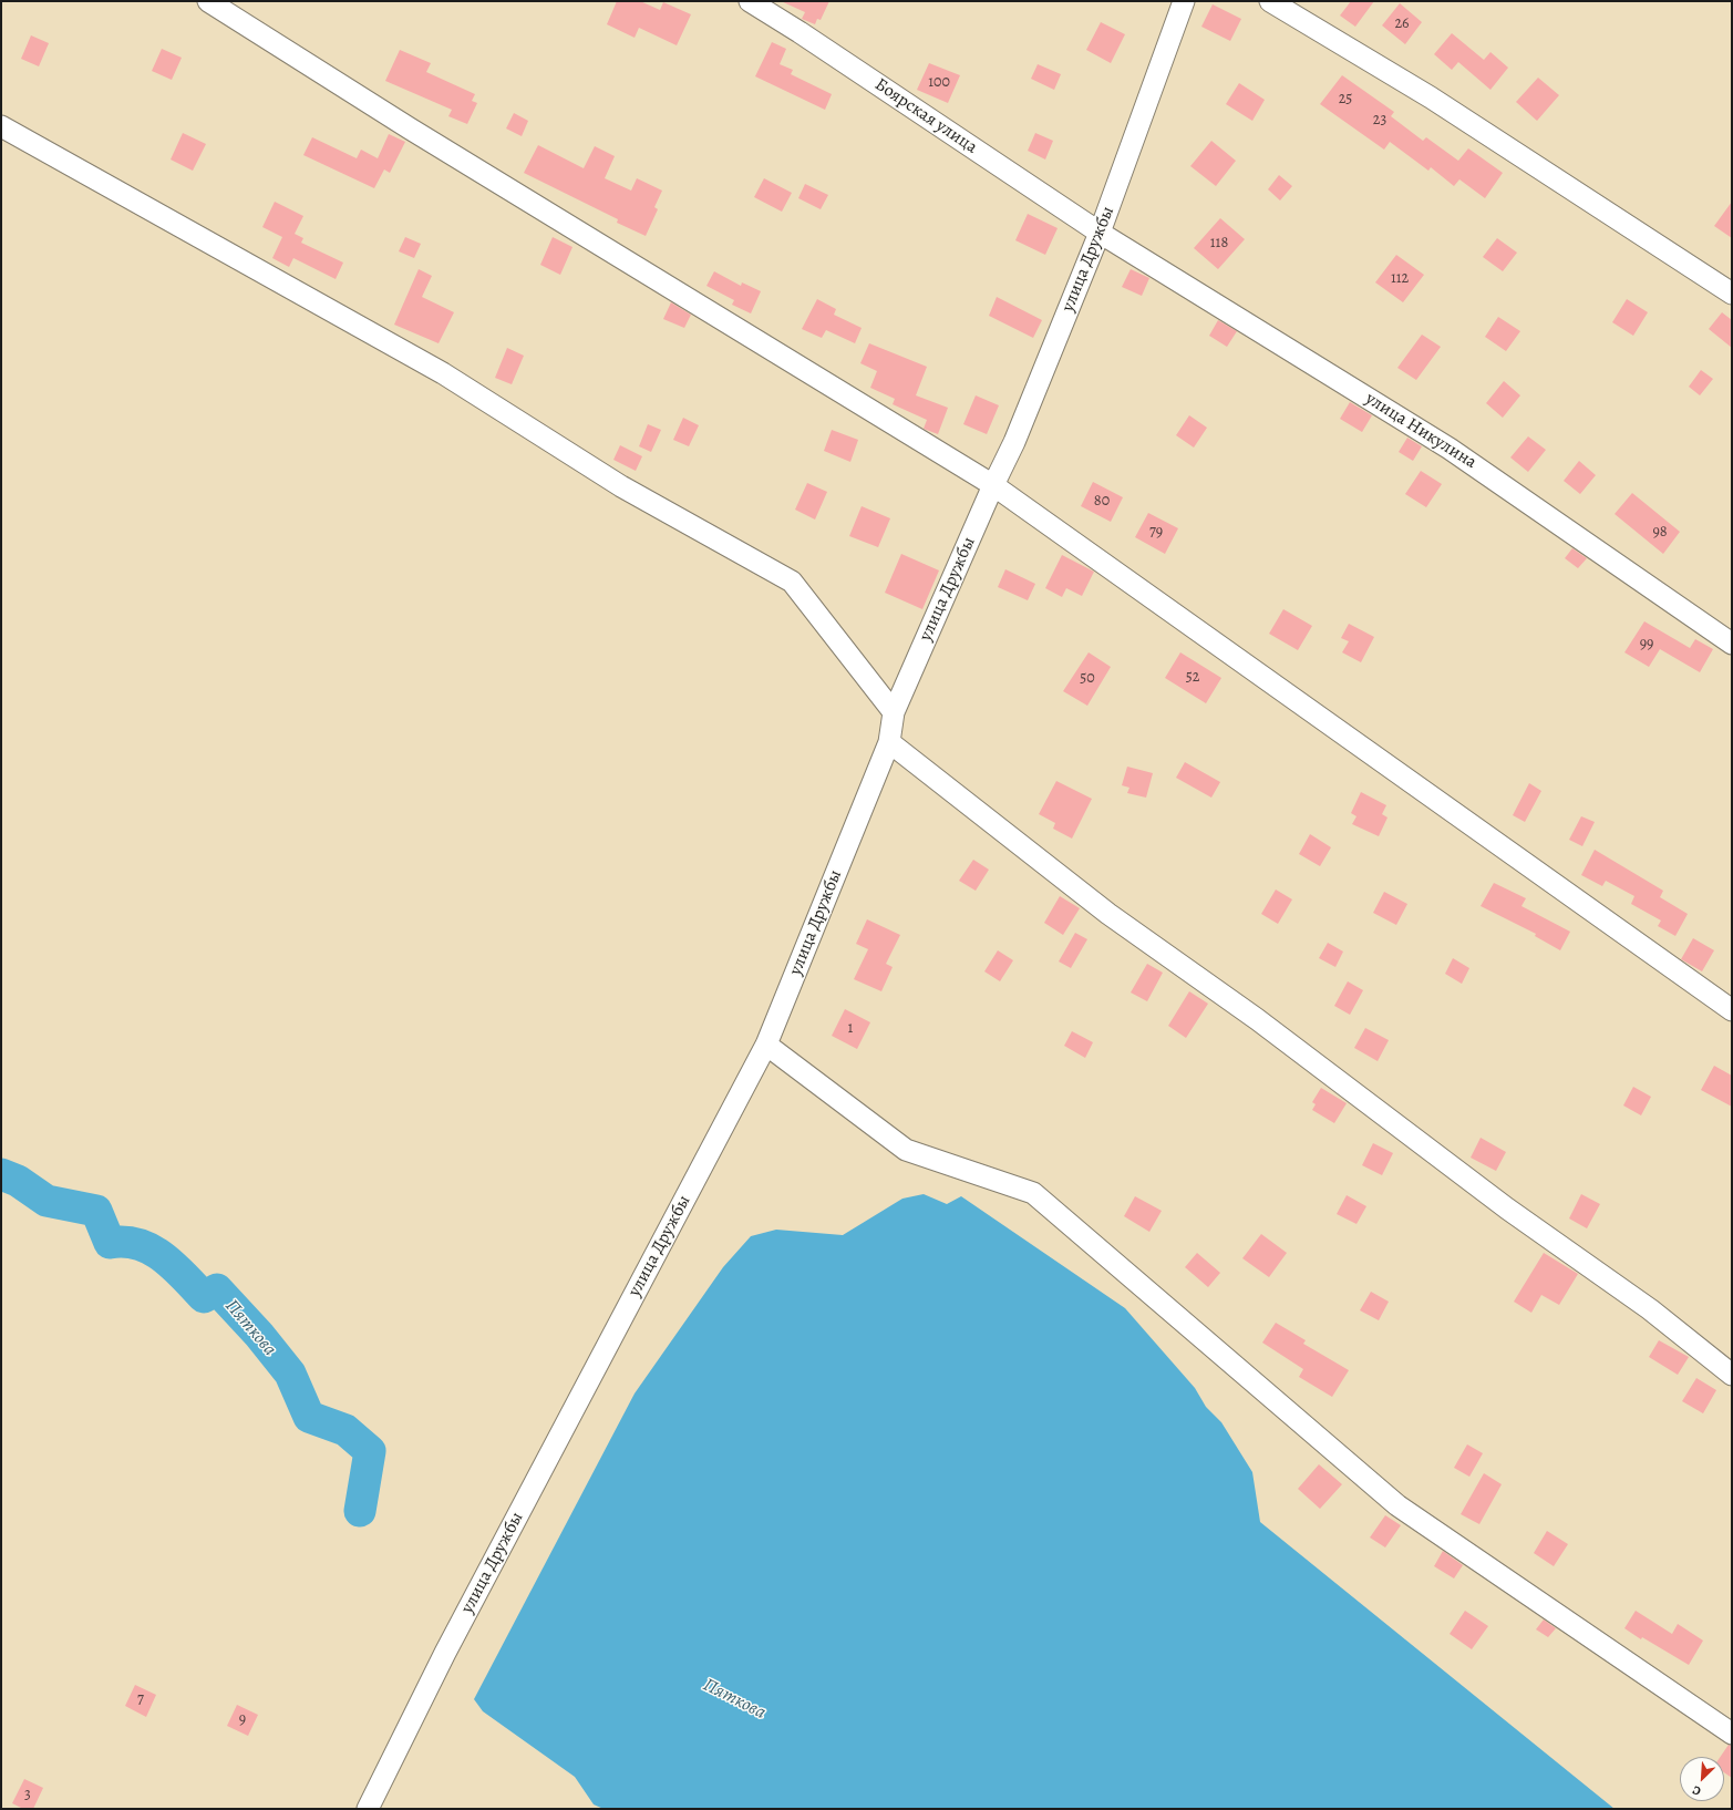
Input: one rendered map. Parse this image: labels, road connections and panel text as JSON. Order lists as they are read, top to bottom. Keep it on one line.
{"streets":{"street":["Боярская улица","улица Дружбы","улица Никулина"]},"crossings":[["Боярская улица","улица Дружбы"],["Боярская улица","улица Никулина"],["улица Дружбы","улица Никулина"]],"water":["Пяткова"],"house_numbers":["26","100","25","23","118","112","80","79","98","99","52","50","1","7","9","3"],"north":"bottom left"}
